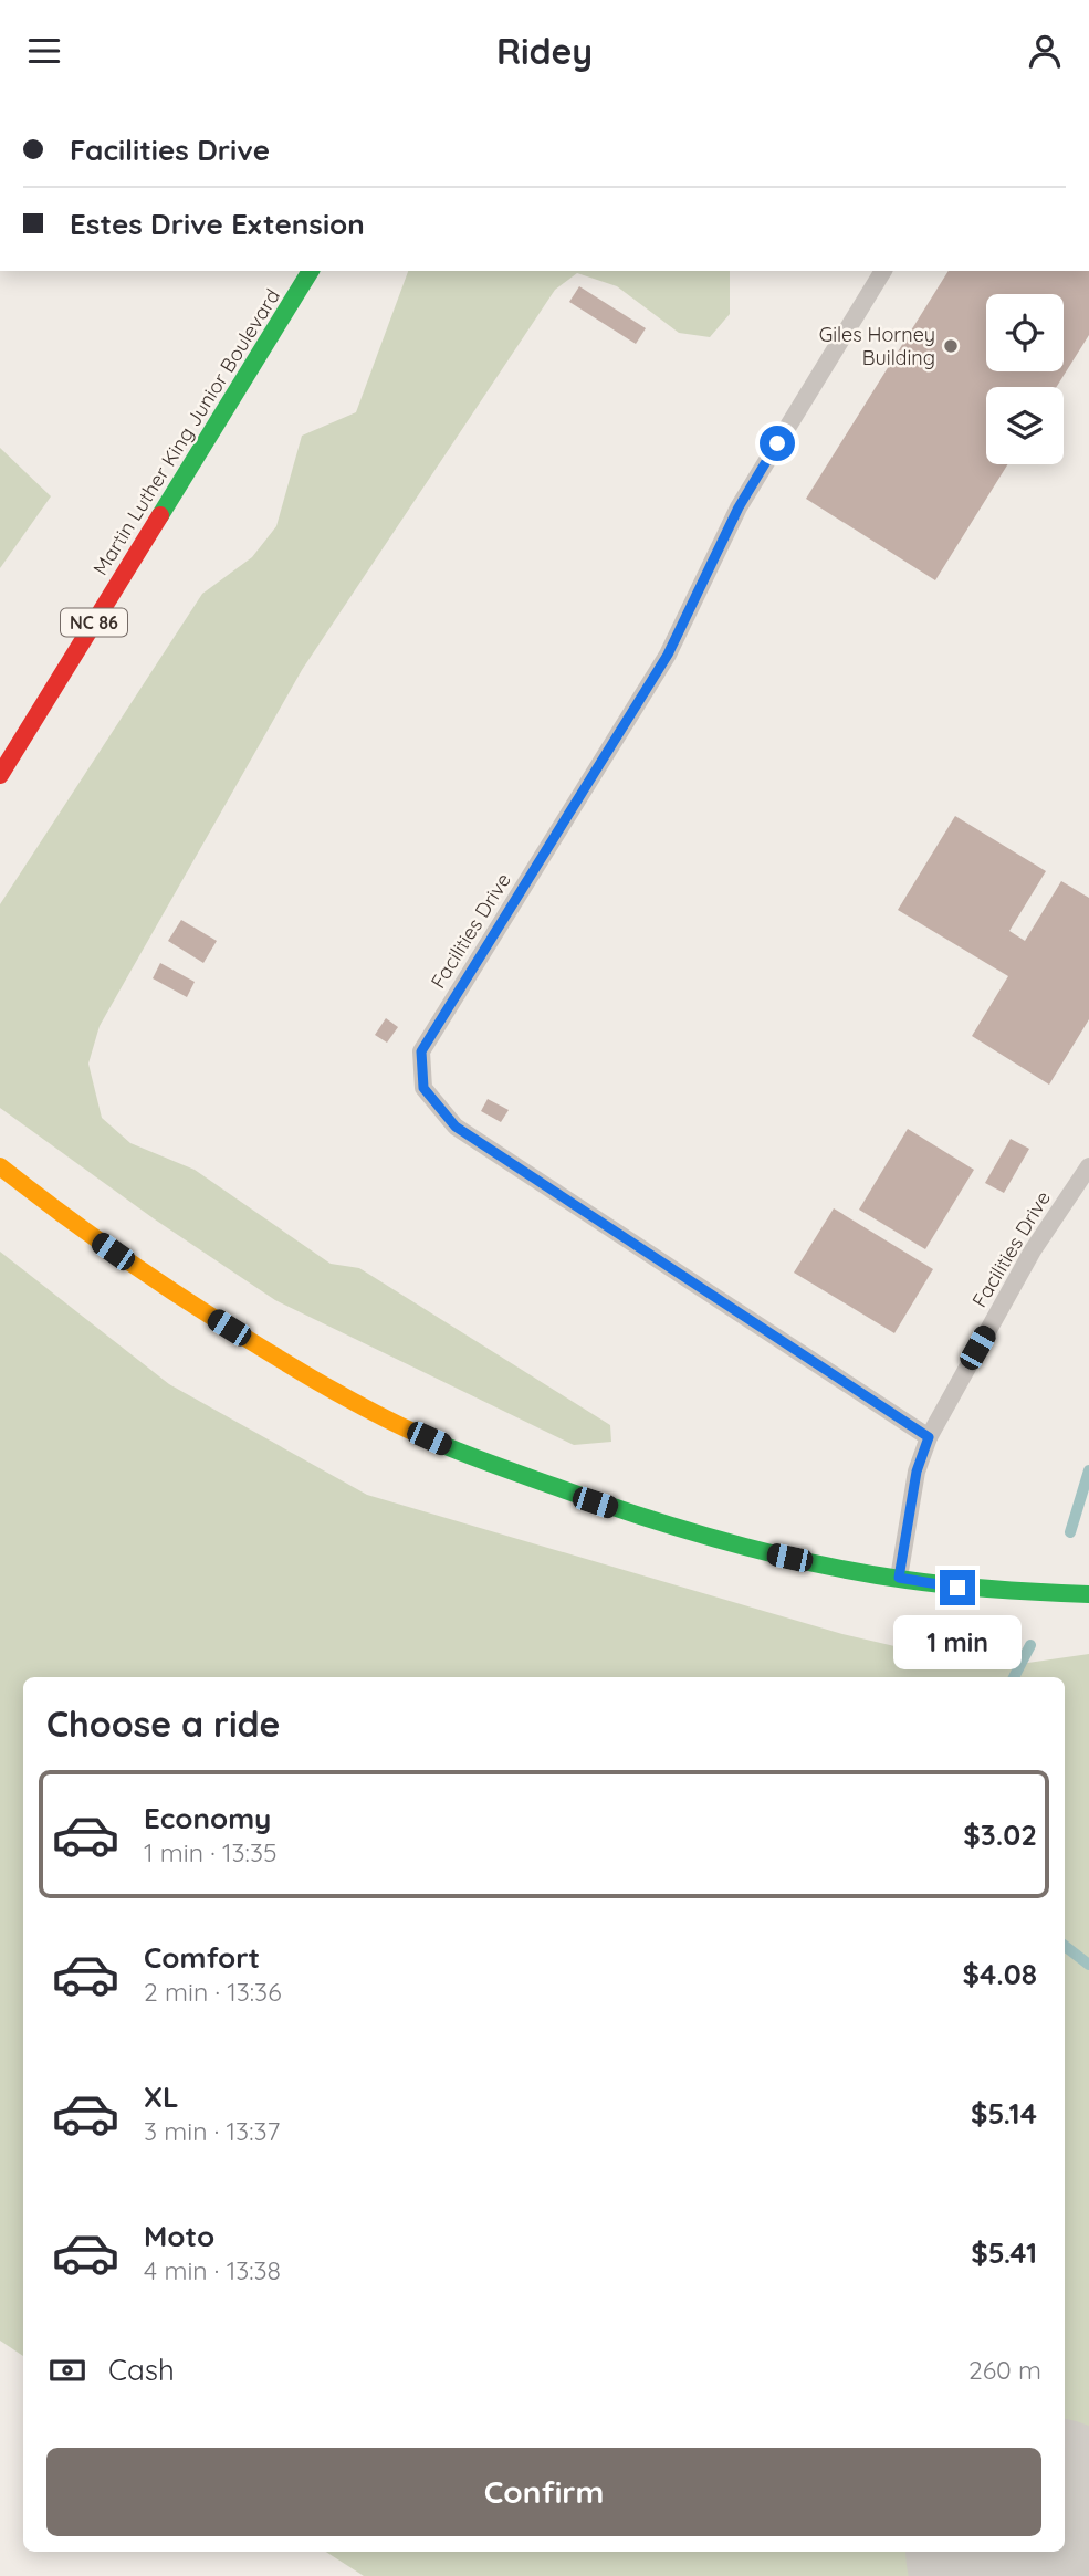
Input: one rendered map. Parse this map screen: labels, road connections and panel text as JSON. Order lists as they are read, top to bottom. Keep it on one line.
{"streets":{"main road":["Martin Luther King Junior Boulevard","NC 86"],"lane":["Facilities Drive"]},"places":["Giles Horney Building"],"page":{"header":"Ridey","banner":["Facilities Drive","Estes Drive Extension"],"bubble":"1 min","heading":"Choose a ride","list":[{"name":"Economy","note":"1 min · 13:35","value":"$3.02"},{"name":"Comfort","note":"2 min · 13:36","value":"$4.08"},{"name":"XL","note":"3 min · 13:37","value":"$5.14"},{"name":"Moto","note":"4 min · 13:38","value":"$5.41"}],"pay":["Cash","260 m"],"buttons":"Confirm"}}
